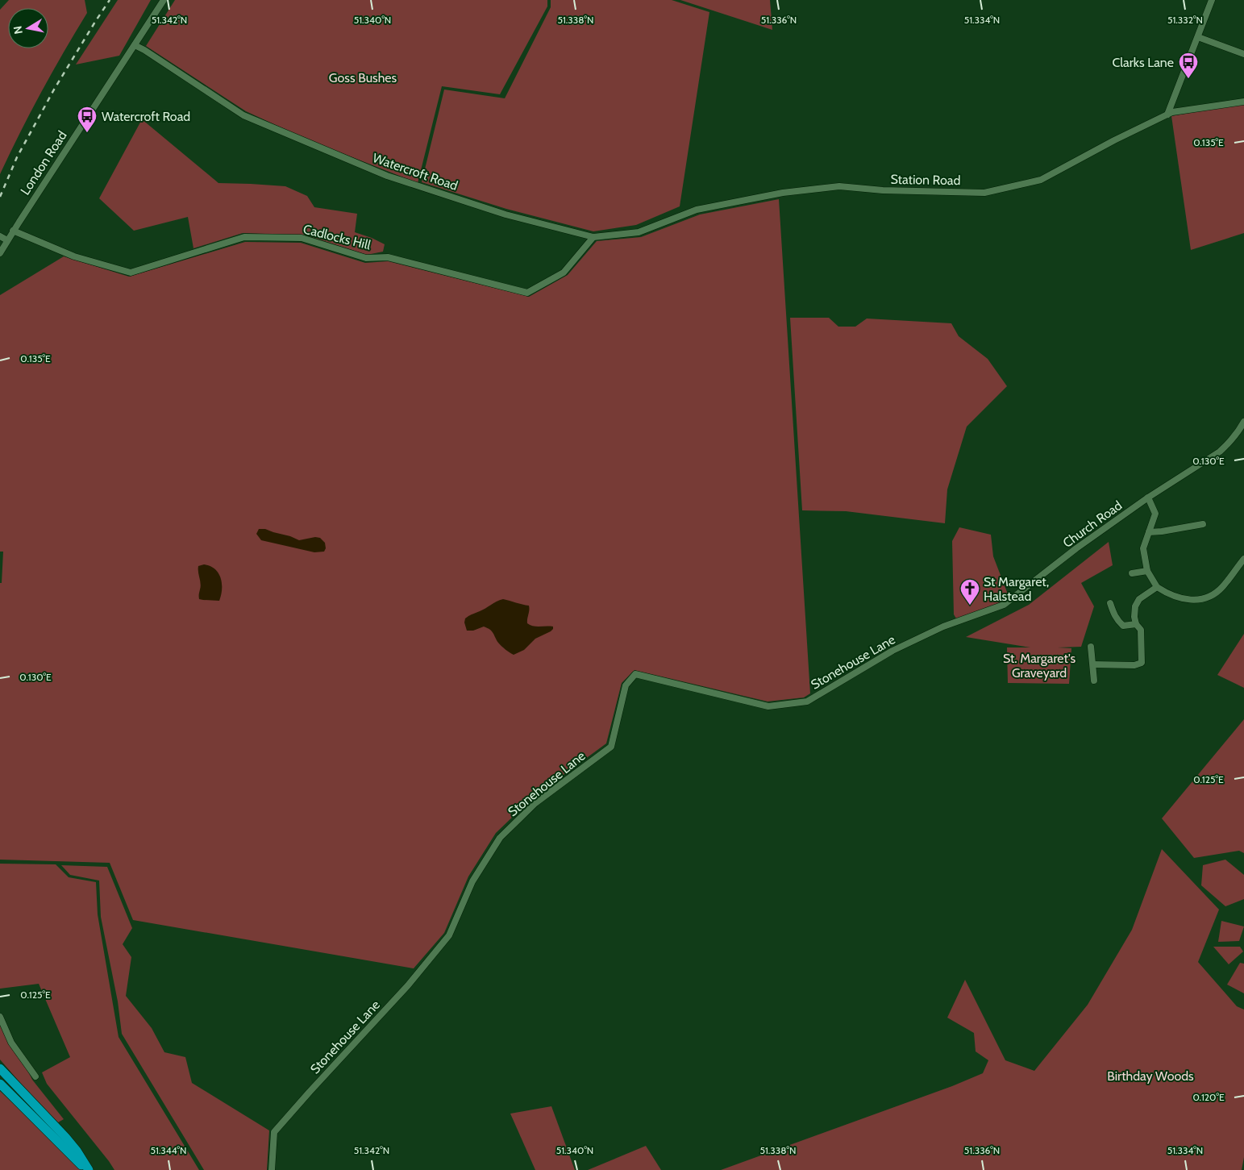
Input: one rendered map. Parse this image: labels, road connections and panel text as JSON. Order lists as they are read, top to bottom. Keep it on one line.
{"streets":{"street":["London Road","Watercroft Road","Station Road","Cadlocks Hill","Church Road","Stonehouse Lane"]},"crossings":[["London Road","Watercroft Road"],["London Road","Cadlocks Hill"],["Watercroft Road","Station Road"],["Watercroft Road","Cadlocks Hill"],["Station Road","Cadlocks Hill"],["Church Road","Stonehouse Lane"]],"parks":["Goss Bushes","St. Margaret's Graveyard","Birthday Woods"],"places":{"bus stop":["Clarks Lane","Watercroft Road"],"church":["St Margaret, Halstead"]},"north":"left","coordinates":["51.342°N","51.340°N","51.338°N","51.336°N","51.334°N","51.332°N","0.135°E","0.130°E","0.125°E","0.120°E","51.344°N"]}
